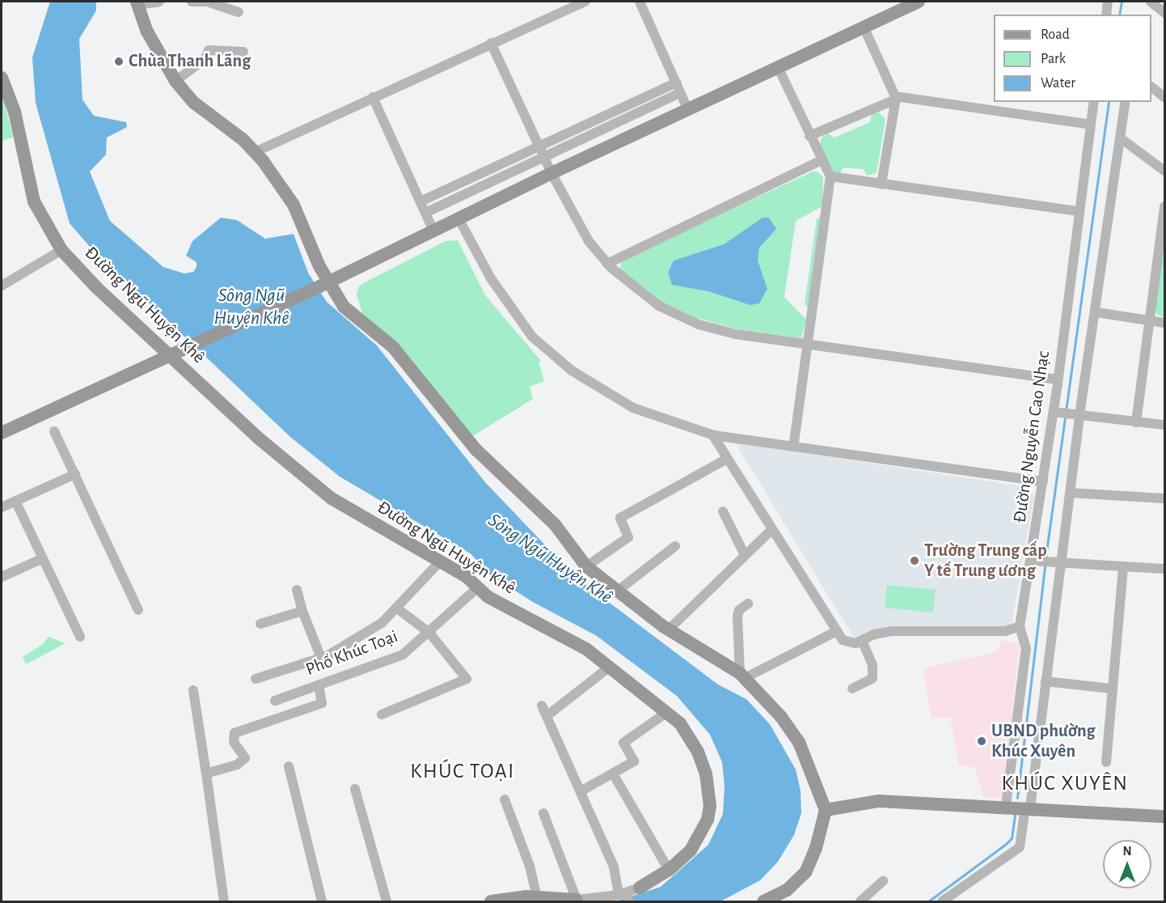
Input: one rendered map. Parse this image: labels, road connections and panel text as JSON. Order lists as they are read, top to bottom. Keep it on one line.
{"streets":{"street":["Đường Ngũ Huyện Khê","Đường Nguyễn Cao Nhạc","Phố Khúc Toại"]},"crossings":[["Đường Ngũ Huyện Khê","Phố Khúc Toại"]],"districts":["KHÚC TOẠI","KHÚC XUYÊN"],"water":["Sông Ngũ Huyện Khê"],"places":["Chùa Thanh Lãng","Trường Trung cấp Y tế Trung ương","UBND phường Khúc Xuyên"],"legend":["Road","Park","Water"],"north":"top"}
